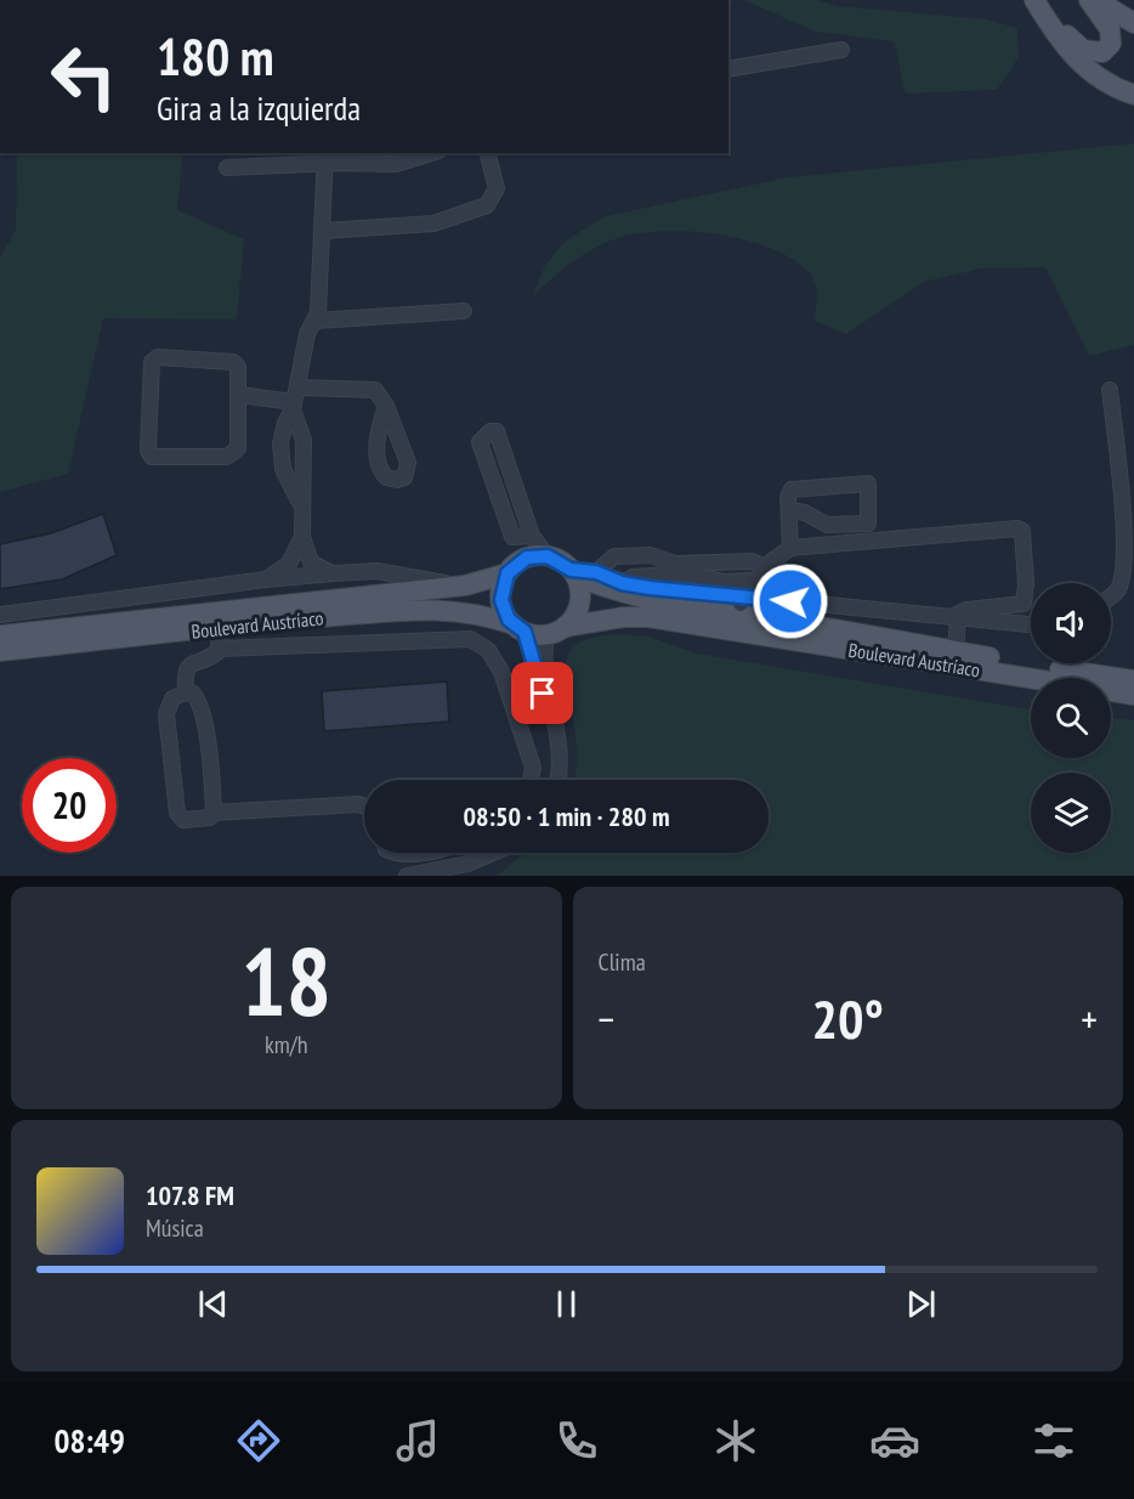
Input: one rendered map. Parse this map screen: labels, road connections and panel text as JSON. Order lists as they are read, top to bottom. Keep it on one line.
{"streets":{"main road":["Boulevard Austríaco"]},"page":{"turn":["180 m","Gira a la izquierda"],"limit":"20","trip":"08:50 · 1 min · 280 m","tile":[["18","km/h"],"Clima"],"heat":["−","20°","+"],"song":["107.8 FM","Música"],"tabs":"08:49"}}
